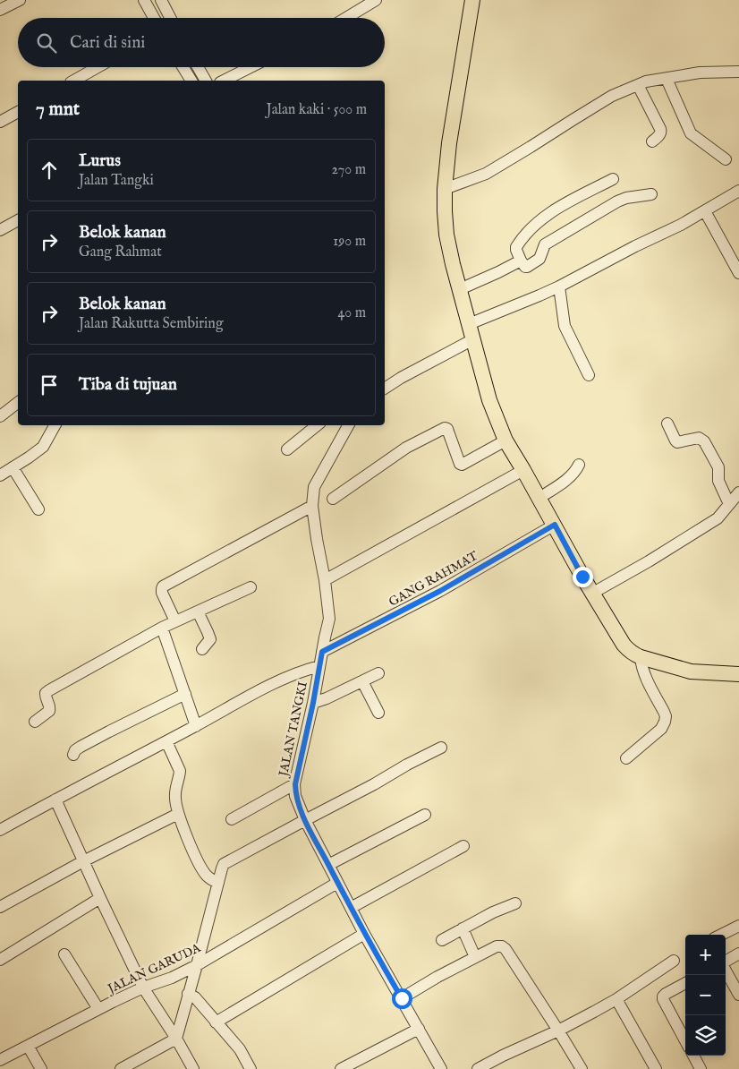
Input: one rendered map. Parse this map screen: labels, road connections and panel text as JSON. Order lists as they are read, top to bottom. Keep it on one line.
{"streets":{"street":["GANG RAHMAT","JALAN TANGKI","JALAN GARUDA"]},"crossings":[["GANG RAHMAT","JALAN TANGKI"],["JALAN TANGKI","JALAN GARUDA"]],"page":{"search":"Cari di sini","heading":["7 mnt","Jalan kaki · 500 m"],"list":[["Lurus","Jalan Tangki","270 m"],["Belok kanan","Gang Rahmat","190 m"],["Belok kanan","Jalan Rakutta Sembiring","40 m"],"Tiba di tujuan"],"map_buttons":["+","−"]}}
